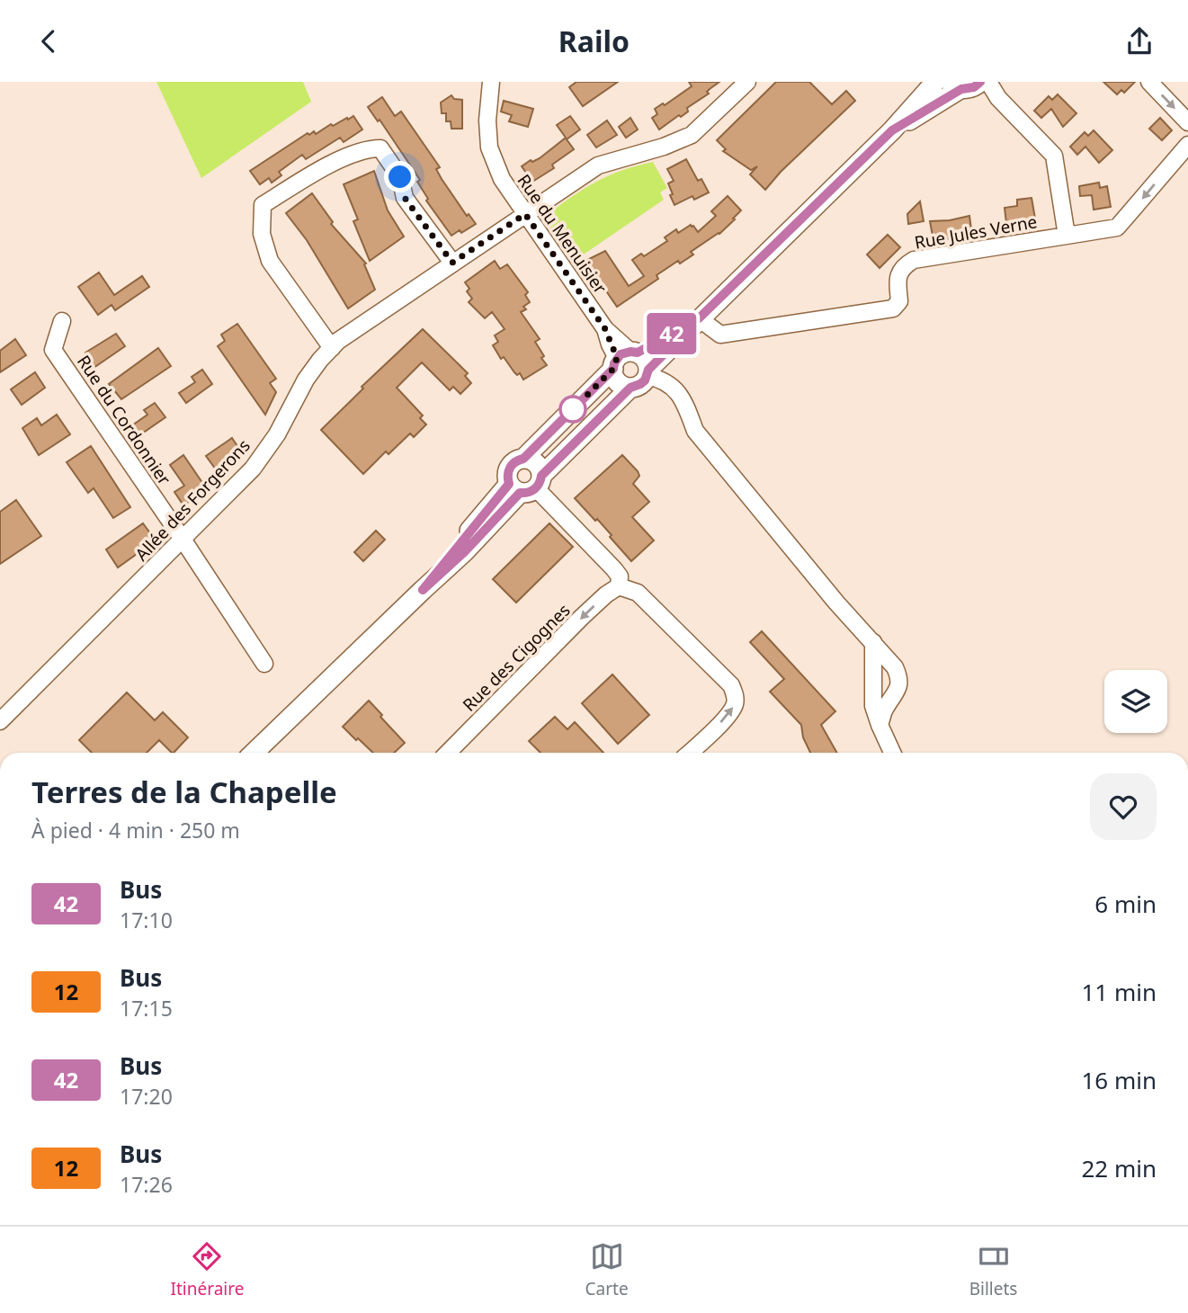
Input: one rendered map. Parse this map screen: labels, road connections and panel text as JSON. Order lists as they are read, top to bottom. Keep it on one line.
{"streets":{"street":["Rue Jules Verne","Rue du Menuisier","Rue du Cordonnier","Allée des Forgerons","Rue des Cigognes"]},"crossings":[["Rue du Menuisier","Allée des Forgerons"],["Rue du Cordonnier","Allée des Forgerons"]],"one_way":["Rue des Cigognes"],"lines":["bus line 42"],"page":{"header":"Railo","on_map":"42","heading":["Terres de la Chapelle","À pied · 4 min · 250 m"],"list":[{"mark":"42","name":"Bus","note":"17:10","value":"6 min"},{"mark":"12","name":"Bus","note":"17:15","value":"11 min"},{"mark":"42","name":"Bus","note":"17:20","value":"16 min"},{"mark":"12","name":"Bus","note":"17:26","value":"22 min"}],"tabs":["Itinéraire","Carte","Billets"]}}
